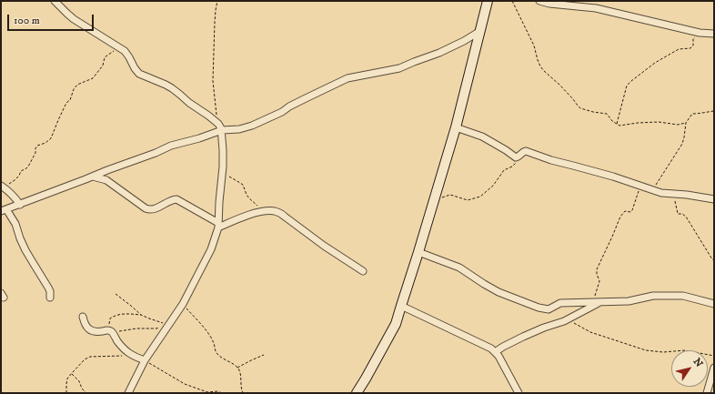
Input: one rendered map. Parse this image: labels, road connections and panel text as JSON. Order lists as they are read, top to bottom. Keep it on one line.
{"scale_bar":"100 m","north":"top right"}
